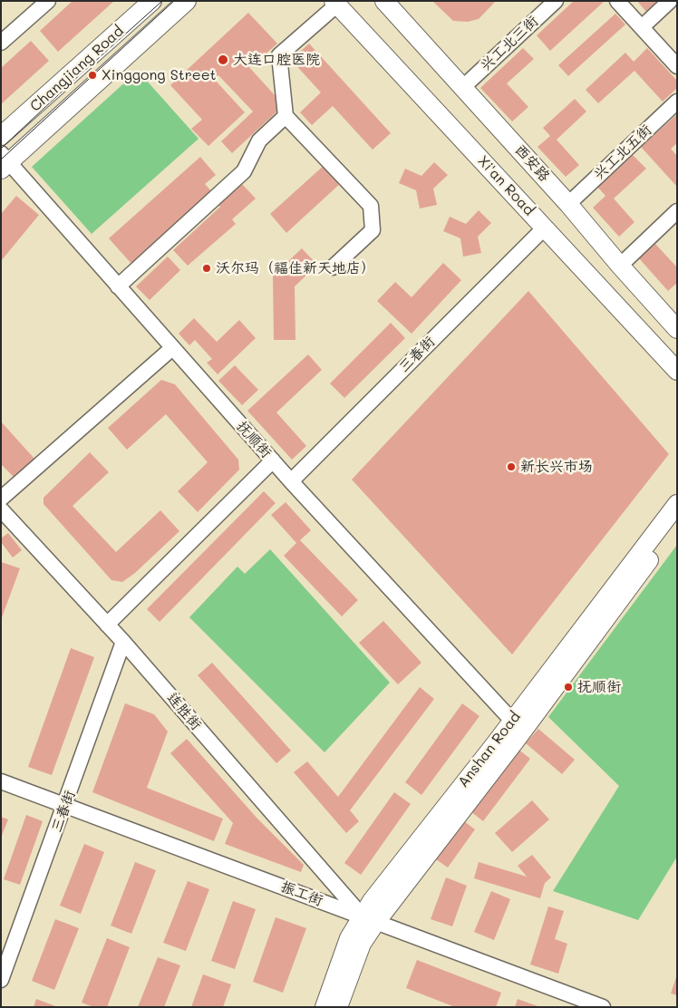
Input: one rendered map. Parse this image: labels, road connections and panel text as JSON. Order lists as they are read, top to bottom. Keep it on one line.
{"streets":{"main road":["Changjiang Road","西安路","Xi'an Road","Anshan Road"],"street":["兴工北三街","兴工北五街","三春街","抚顺街","连胜街","振工街"]},"crossings":[["兴工北三街","西安路"],["Changjiang Road","抚顺街"],["兴工北五街","西安路"],["Xi'an Road","三春街"],["三春街","抚顺街"],["三春街","连胜街"],["三春街","振工街"],["抚顺街","Anshan Road"],["连胜街","Anshan Road"],["连胜街","振工街"],["Anshan Road","振工街"]],"places":["大连口腔医院","Xinggong Street","沃尔玛（福佳新天地店）","新长兴市场","抚顺街"]}
